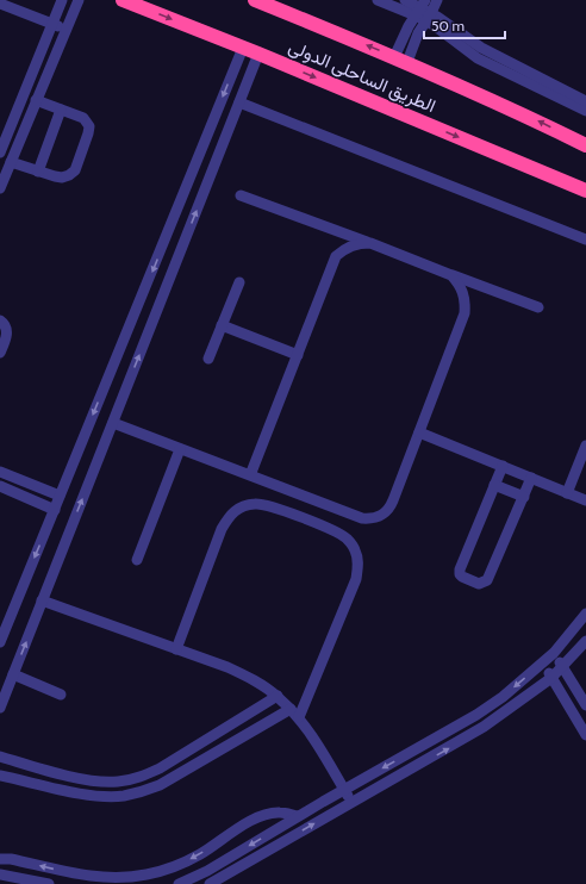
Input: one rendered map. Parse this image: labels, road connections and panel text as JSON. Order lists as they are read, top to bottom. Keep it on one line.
{"streets":{"highway":["الطريق الساحلى الدولى"]},"scale_bar":"50 m"}
